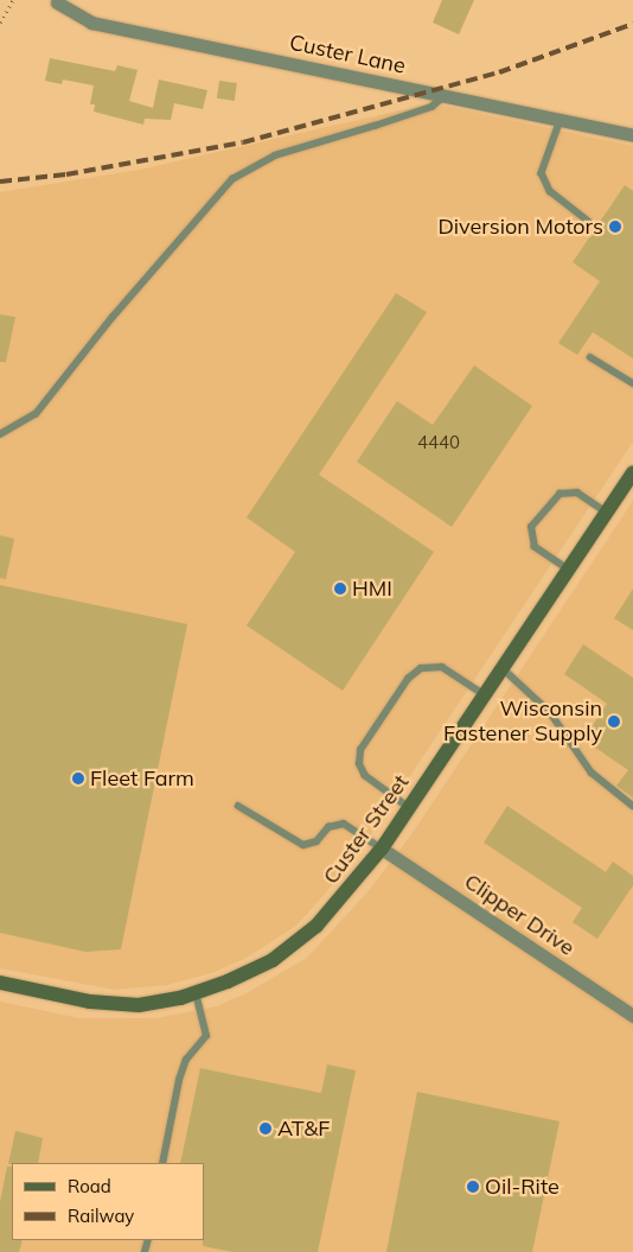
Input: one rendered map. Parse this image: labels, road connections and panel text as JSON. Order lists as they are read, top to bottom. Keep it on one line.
{"streets":{"street":["Custer Lane","Custer Street","Clipper Drive"]},"crossings":[["Custer Street","Clipper Drive"]],"places":["Diversion Motors","HMI","Wisconsin Fastener Supply","Fleet Farm","AT&F","Oil-Rite"],"house_numbers":["4440"],"legend":["Road","Railway"]}
